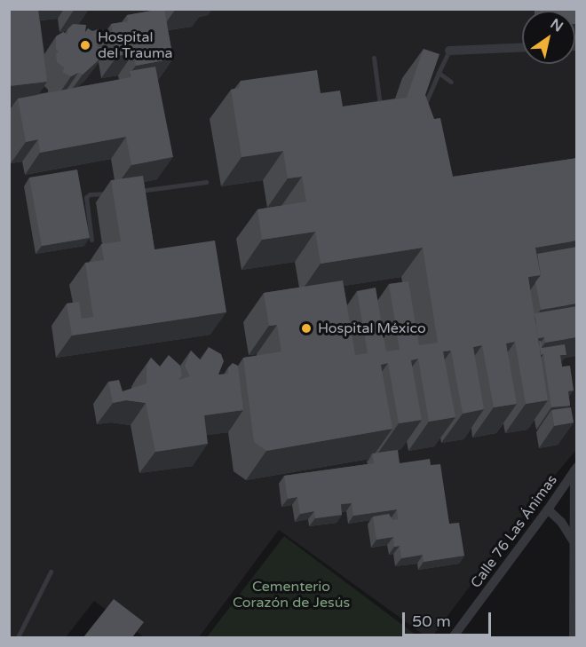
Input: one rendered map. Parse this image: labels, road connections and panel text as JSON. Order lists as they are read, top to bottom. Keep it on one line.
{"streets":{"street":["Calle 76 Las Ánimas"]},"parks":["Cementerio Corazón de Jesús"],"places":["Hospital del Trauma","Hospital México"],"scale_bar":"50 m","north":"top right"}
